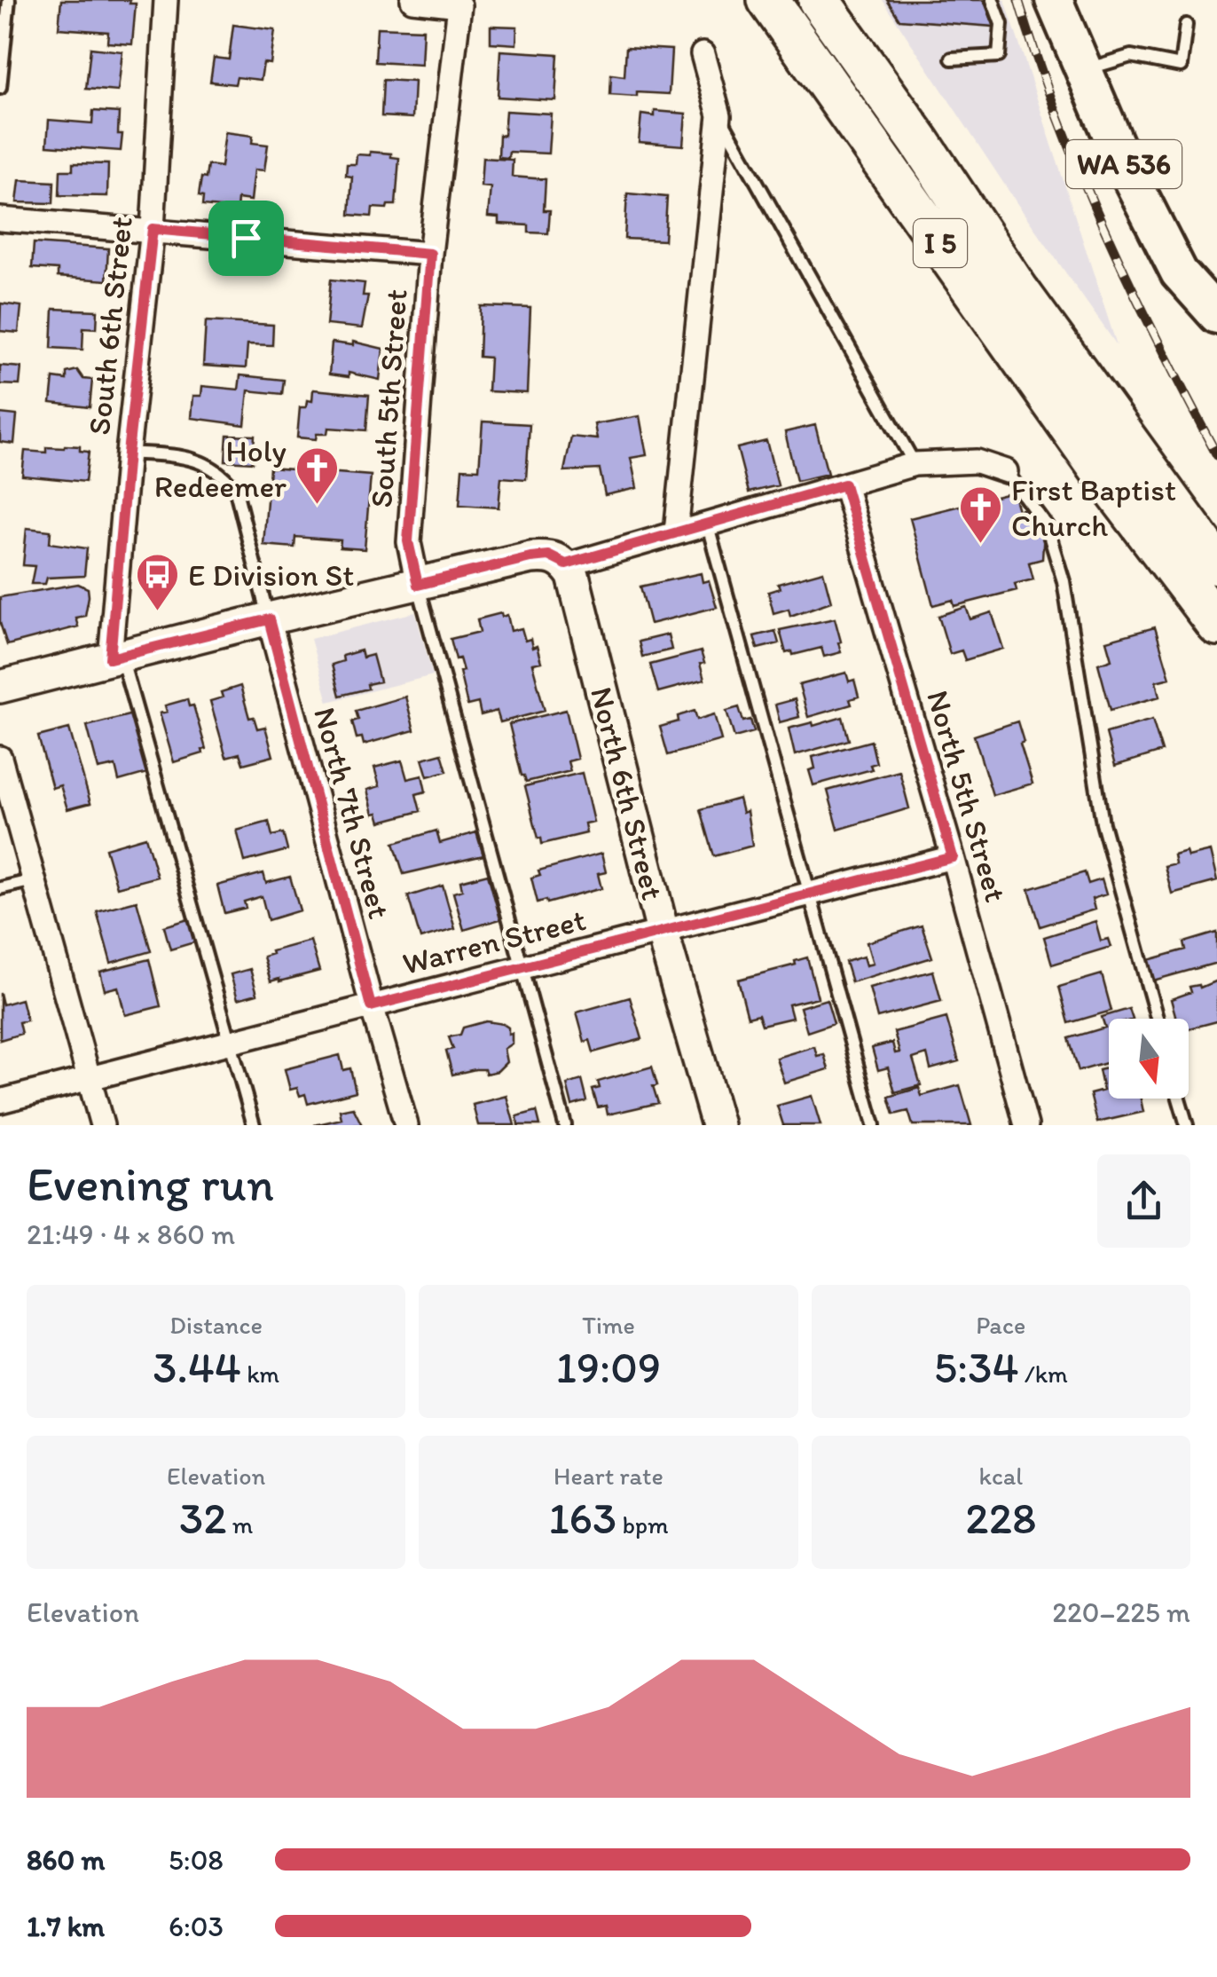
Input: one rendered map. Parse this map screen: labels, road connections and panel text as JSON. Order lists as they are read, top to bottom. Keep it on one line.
{"streets":{"highway":["I 5"],"main road":["WA 536"],"street":["South 6th Street","South 5th Street","North 6th Street","North 5th Street","North 7th Street","Warren Street"]},"crossings":[["North 6th Street","Warren Street"],["North 5th Street","Warren Street"],["North 7th Street","Warren Street"]],"places":{"church":["Holy Redeemer","First Baptist Church"],"bus stop":["E Division St"]},"north":"bottom","page":{"heading":["Evening run","21:49 · 4 × 860 m"],"stats":[["Distance","3.44 km"],["Time","19:09"],["Pace","5:34 /km"],["Elevation","32 m"],["Heart rate","163 bpm"],["kcal","228"]],"chart":["Elevation","220–225 m"],"list":[{"name":"860 m","note":"5:08"},{"name":"1.7 km","note":"6:03"}]}}
